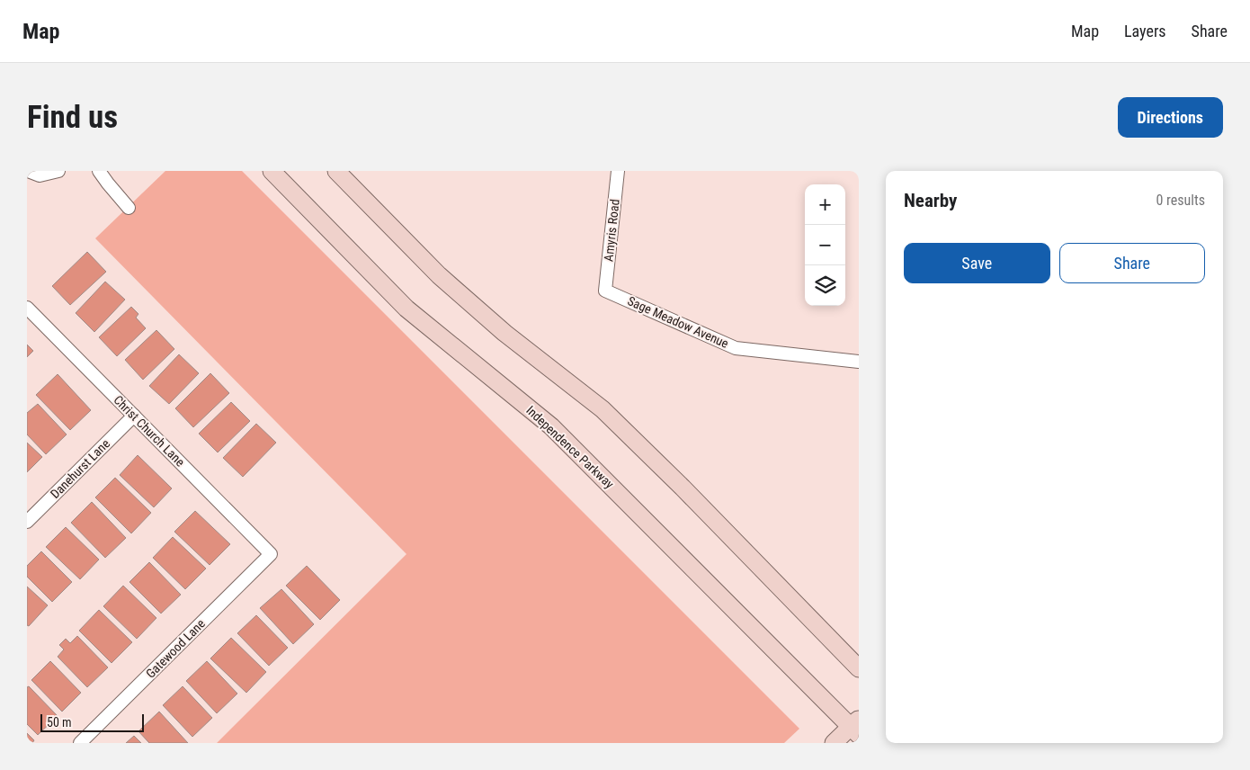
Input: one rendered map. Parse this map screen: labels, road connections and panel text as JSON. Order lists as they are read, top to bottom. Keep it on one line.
{"streets":{"main road":["Independence Parkway"],"street":["Amyris Road","Sage Meadow Avenue","Christ Church Lane","Danehurst Lane","Gatewood Lane"]},"crossings":[["Amyris Road","Sage Meadow Avenue"],["Christ Church Lane","Danehurst Lane"],["Christ Church Lane","Gatewood Lane"]],"scale_bar":"50 m","page":{"header":"Map","nav":["Map","Layers","Share"],"buttons":["Directions",["Save","Share"]],"title":"Find us","heading":["Nearby","0 results"],"map_buttons":["+","−"],"scale":"50 m"}}
